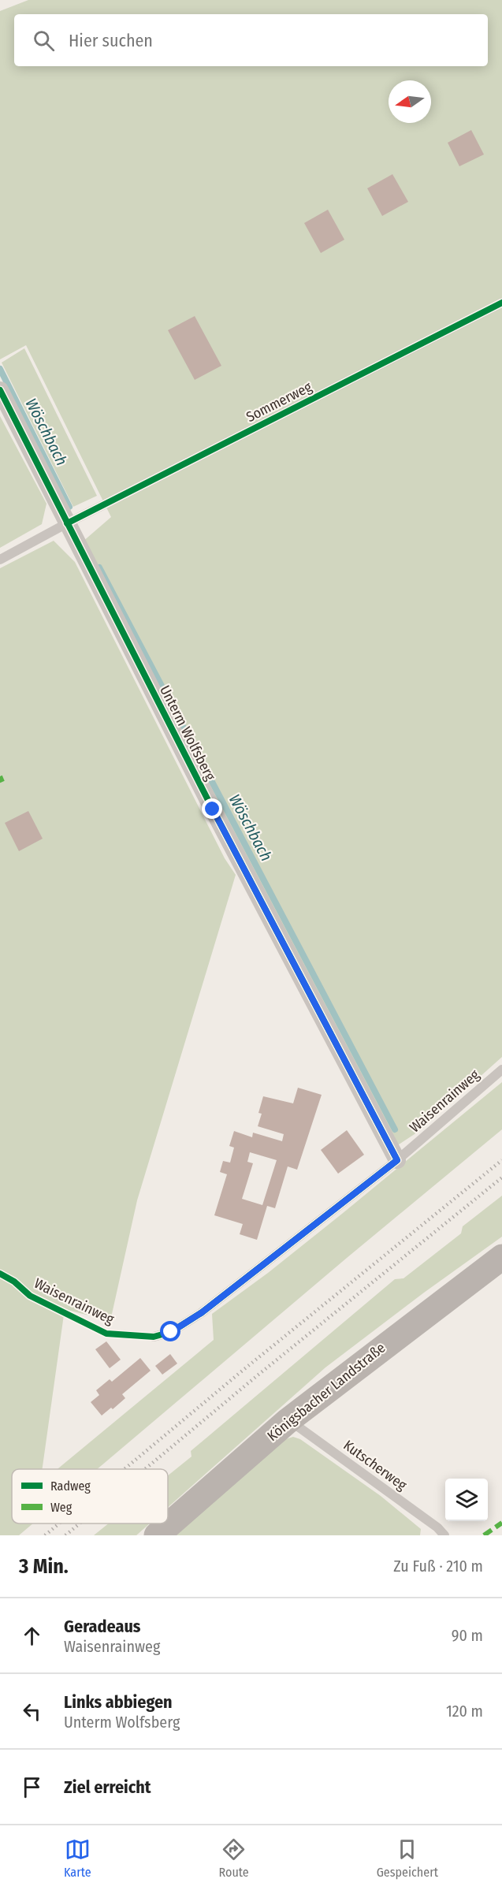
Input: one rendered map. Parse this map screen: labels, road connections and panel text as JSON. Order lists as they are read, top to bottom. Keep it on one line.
{"streets":{"main road":["Königsbacher Landstraße"],"street":["Unterm Wolfsberg"],"lane":["Sommerweg","Waisenrainweg","Kutscherweg"]},"crossings":[["Sommerweg","Unterm Wolfsberg"],["Unterm Wolfsberg","Waisenrainweg"],["Königsbacher Landstraße","Kutscherweg"]],"water":["Wöschbach"],"legend":["Radweg","Weg"],"north":"left","page":{"search":"Hier suchen","heading":["3 Min.","Zu Fuß · 210 m"],"list":[["Geradeaus","Waisenrainweg","90 m"],["Links abbiegen","Unterm Wolfsberg","120 m"],"Ziel erreicht"],"nav":["Karte","Route","Gespeichert"]}}
